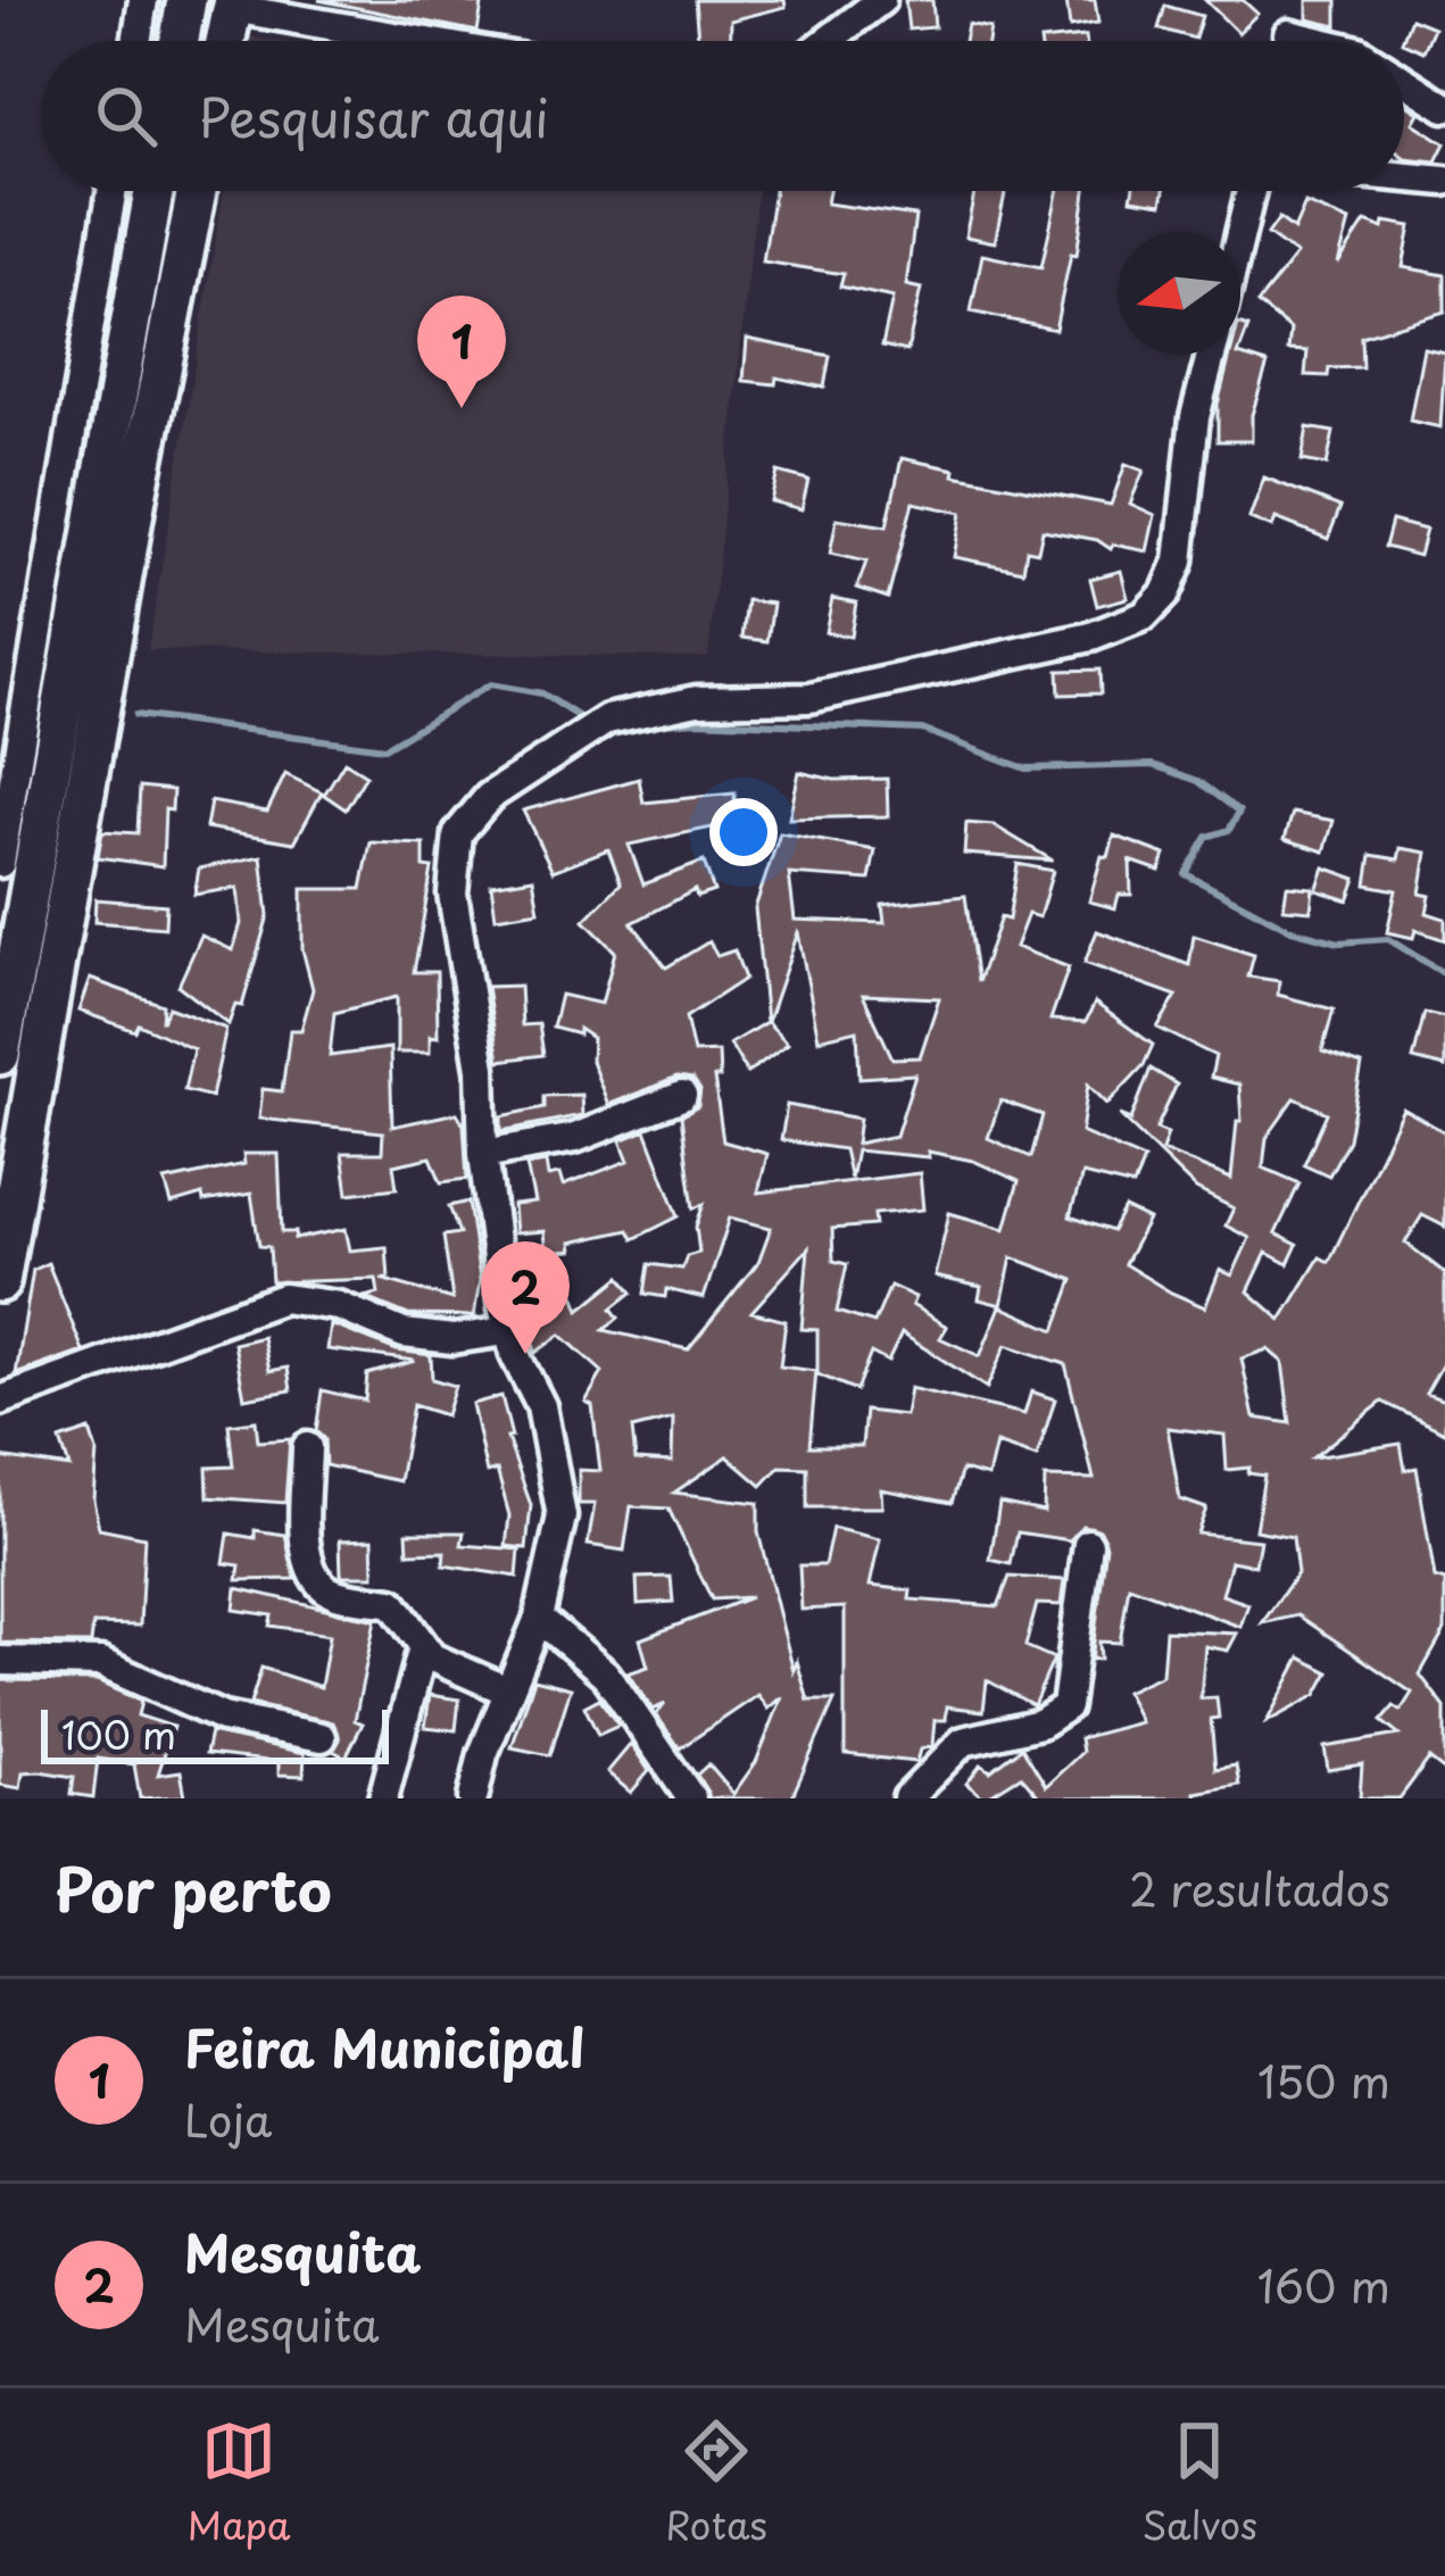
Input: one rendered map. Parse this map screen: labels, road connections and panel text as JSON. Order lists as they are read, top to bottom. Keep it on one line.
{"scale_bar":"100 m","north":"left","page":{"search":"Pesquisar aqui","pins":["1","2"],"scale":"100 m","heading":["Por perto","2 resultados"],"list":[{"mark":"1","name":"Feira Municipal","note":"Loja","value":"150 m"},{"mark":"2","name":"Mesquita","note":"Mesquita","value":"160 m"}],"nav":["Mapa","Rotas","Salvos"]}}
